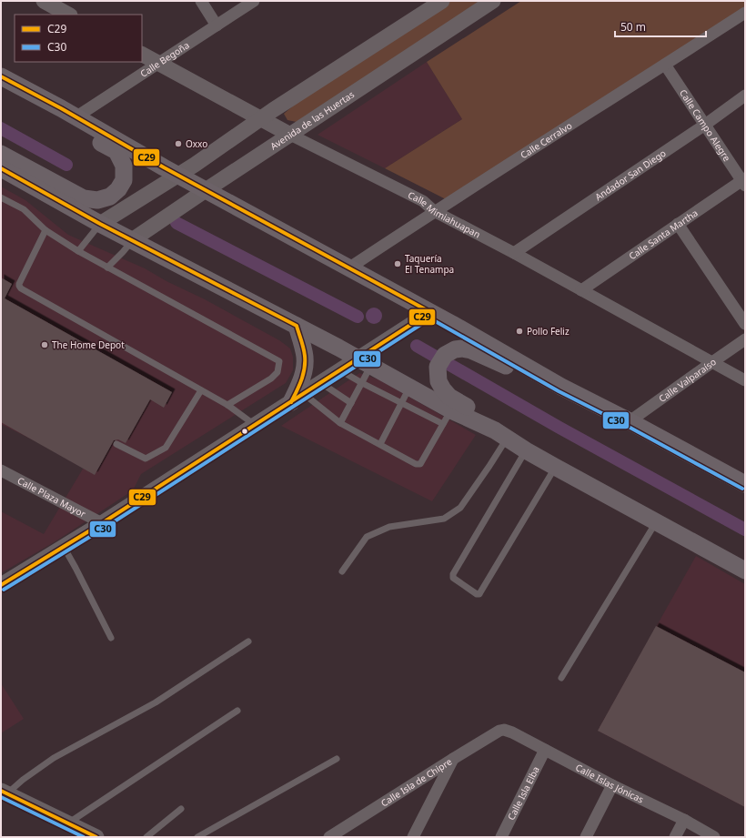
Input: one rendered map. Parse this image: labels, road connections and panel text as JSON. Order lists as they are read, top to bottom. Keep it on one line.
{"streets":{"street":["Calle Begoña","Avenida de las Huertas","Calle Campo Alegre","Calle Cerralvo","Andador San Diego","Calle Mimiahuapan","Calle Santa Martha","Calle Valparaíso","Calle Plaza Mayor","Calle Isla de Chipre","Calle Islas Jónicas","Calle Isla Elba"]},"crossings":[["Calle Begoña","Calle Mimiahuapan"],["Avenida de las Huertas","Calle Mimiahuapan"],["Calle Campo Alegre","Calle Cerralvo"],["Calle Campo Alegre","Andador San Diego"],["Calle Campo Alegre","Calle Santa Martha"],["Calle Cerralvo","Calle Mimiahuapan"],["Andador San Diego","Calle Mimiahuapan"],["Calle Mimiahuapan","Calle Santa Martha"],["Calle Mimiahuapan","Calle Valparaíso"],["Calle Isla de Chipre","Calle Islas Jónicas"],["Calle Islas Jónicas","Calle Isla Elba"]],"places":["Oxxo","Taquería El Tenampa","Pollo Feliz","The Home Depot"],"lines":["transit line C29","transit line C30"],"legend":["C29","C30"],"scale_bar":"50 m"}
